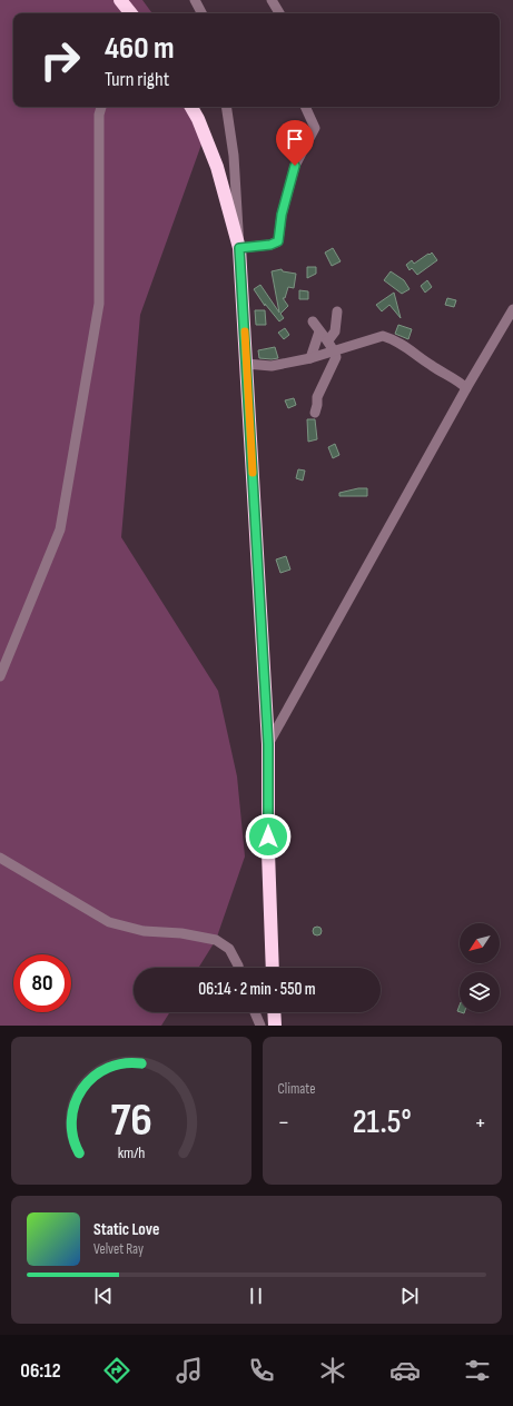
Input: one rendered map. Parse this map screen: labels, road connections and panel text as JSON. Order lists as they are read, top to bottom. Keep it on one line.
{"north":"bottom left","page":{"turn":["460 m","Turn right"],"limit":"80","trip":"06:14 · 2 min · 550 m","tile":"Climate","heat":["−","21.5°","+"],"song":["Static Love","Velvet Ray"],"tabs":"06:12","gauge":["76","km/h"]}}
